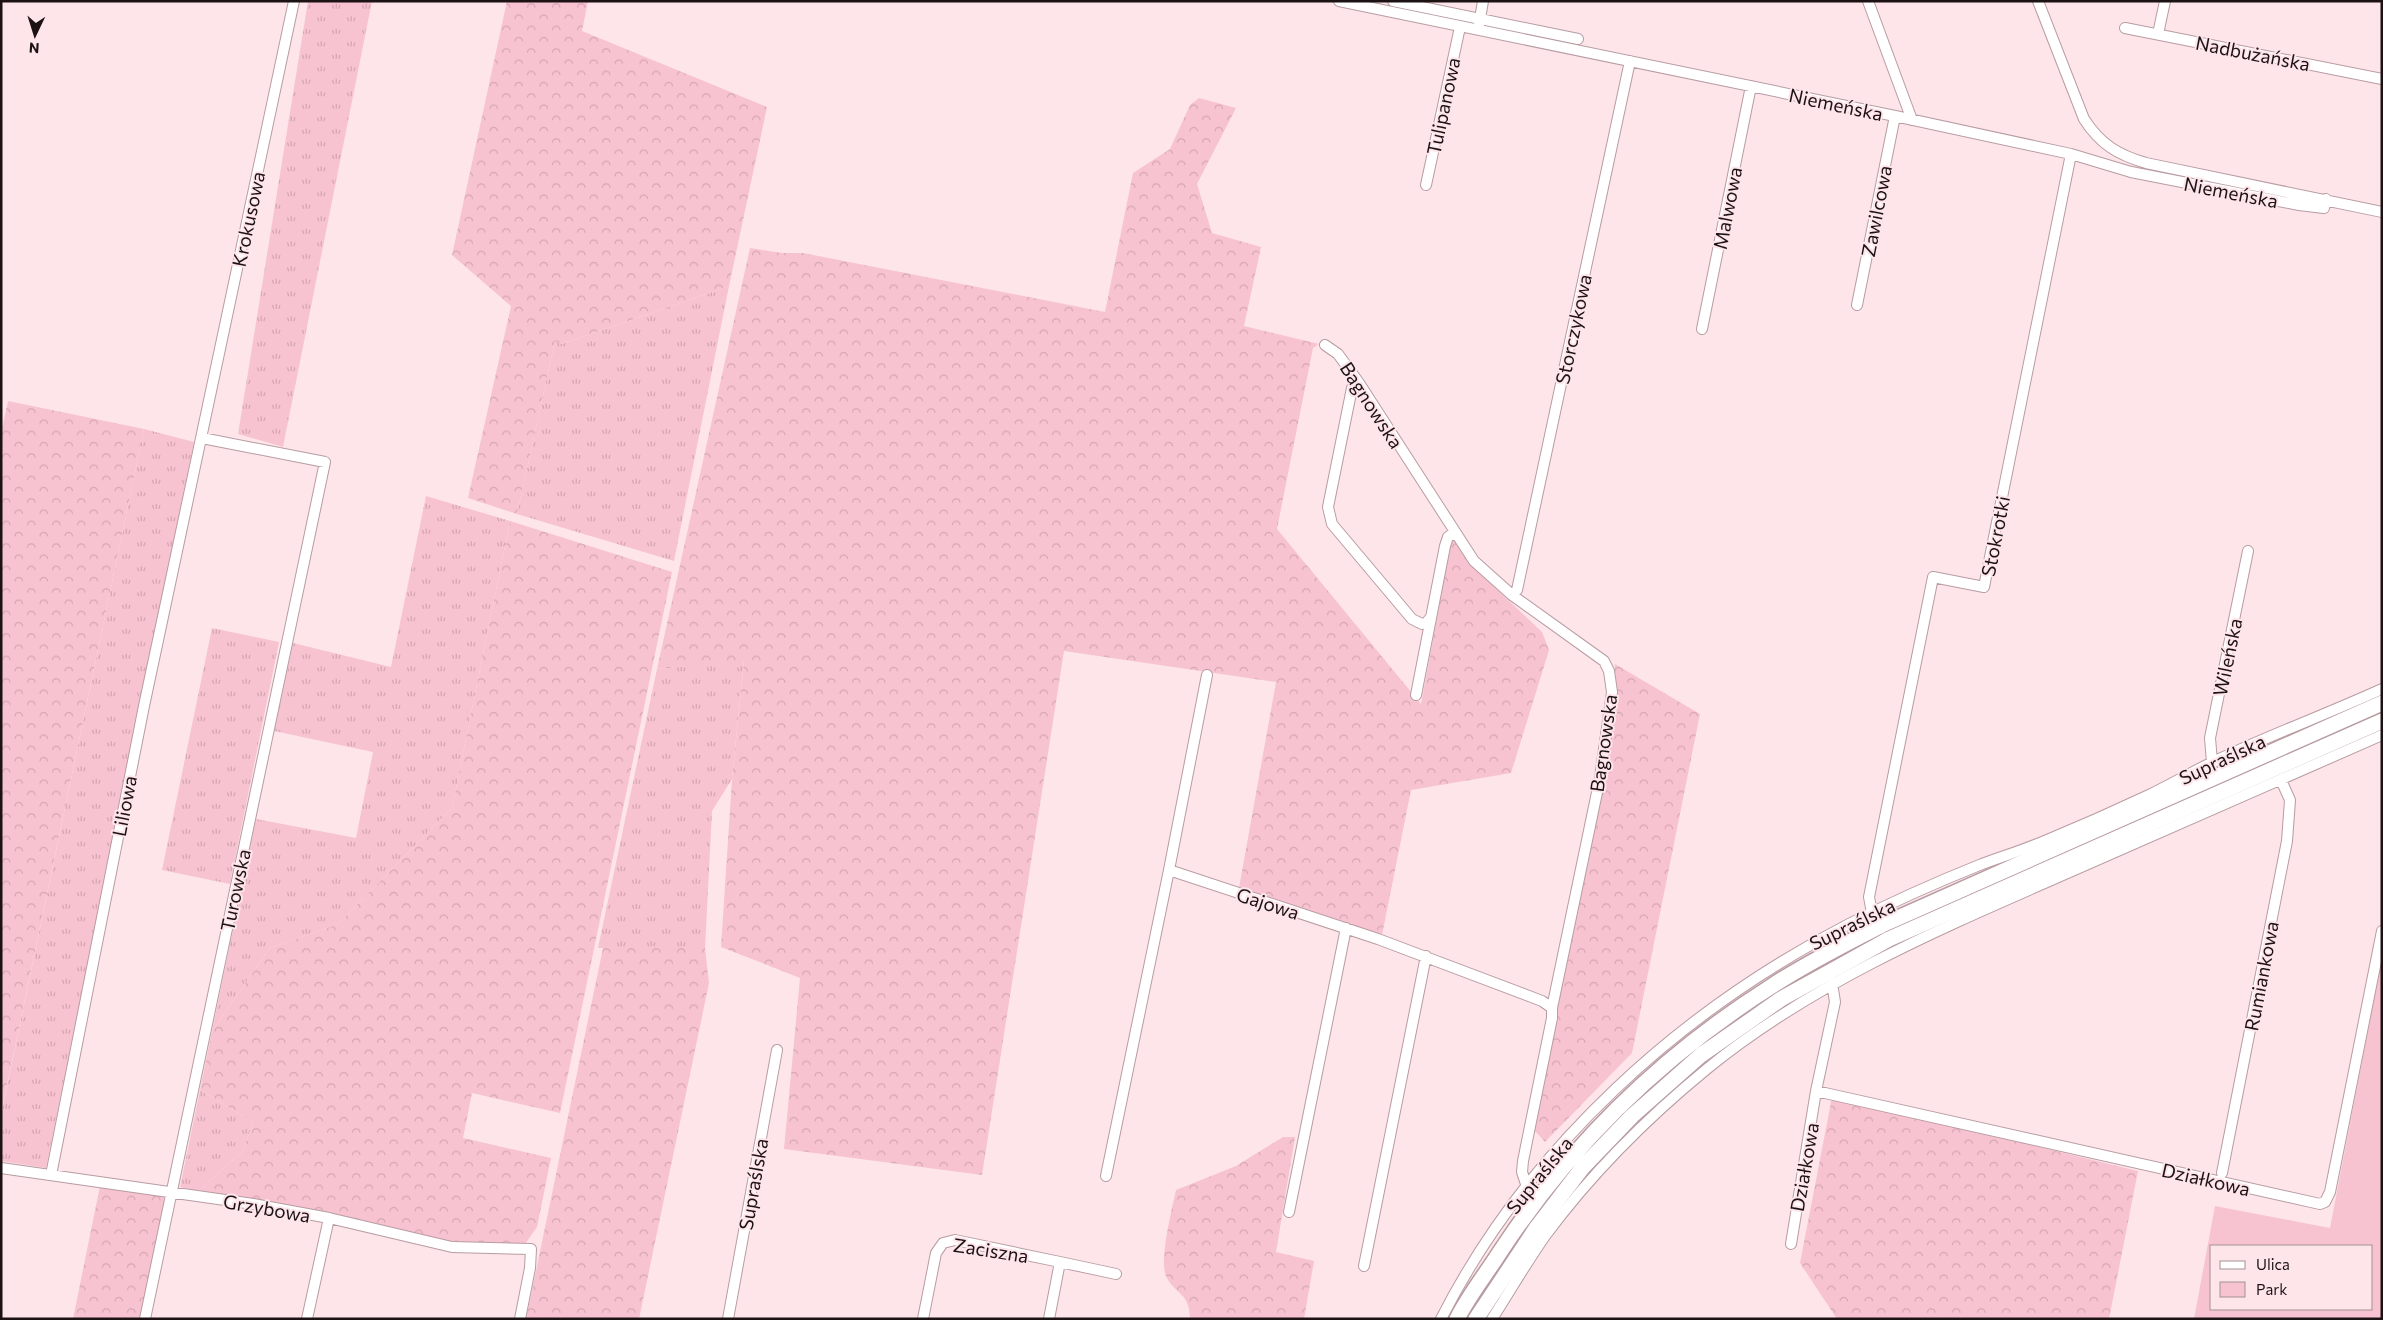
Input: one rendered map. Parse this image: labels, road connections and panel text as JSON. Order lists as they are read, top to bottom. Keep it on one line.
{"streets":{"street":["Nadbużańska","Niemeńska","Tulipanowa","Malwowa","Zawilcowa","Krokusowa","Storczykowa","Bagnowska","Stokrotki","Wileńska","Supraślska","Liliowa","Turowska","Gajowa","Rumiankowa","Działkowa","Grzybowa","Zaciszna"]},"crossings":[["Niemeńska","Tulipanowa"],["Niemeńska","Malwowa"],["Niemeńska","Zawilcowa"],["Niemeńska","Storczykowa"],["Niemeńska","Stokrotki"],["Krokusowa","Liliowa"],["Krokusowa","Turowska"],["Storczykowa","Bagnowska"],["Bagnowska","Supraślska"],["Bagnowska","Gajowa"],["Stokrotki","Supraślska"],["Wileńska","Supraślska"],["Liliowa","Turowska"],["Liliowa","Grzybowa"],["Turowska","Grzybowa"]],"legend":["Ulica","Park"],"north":"bottom"}
